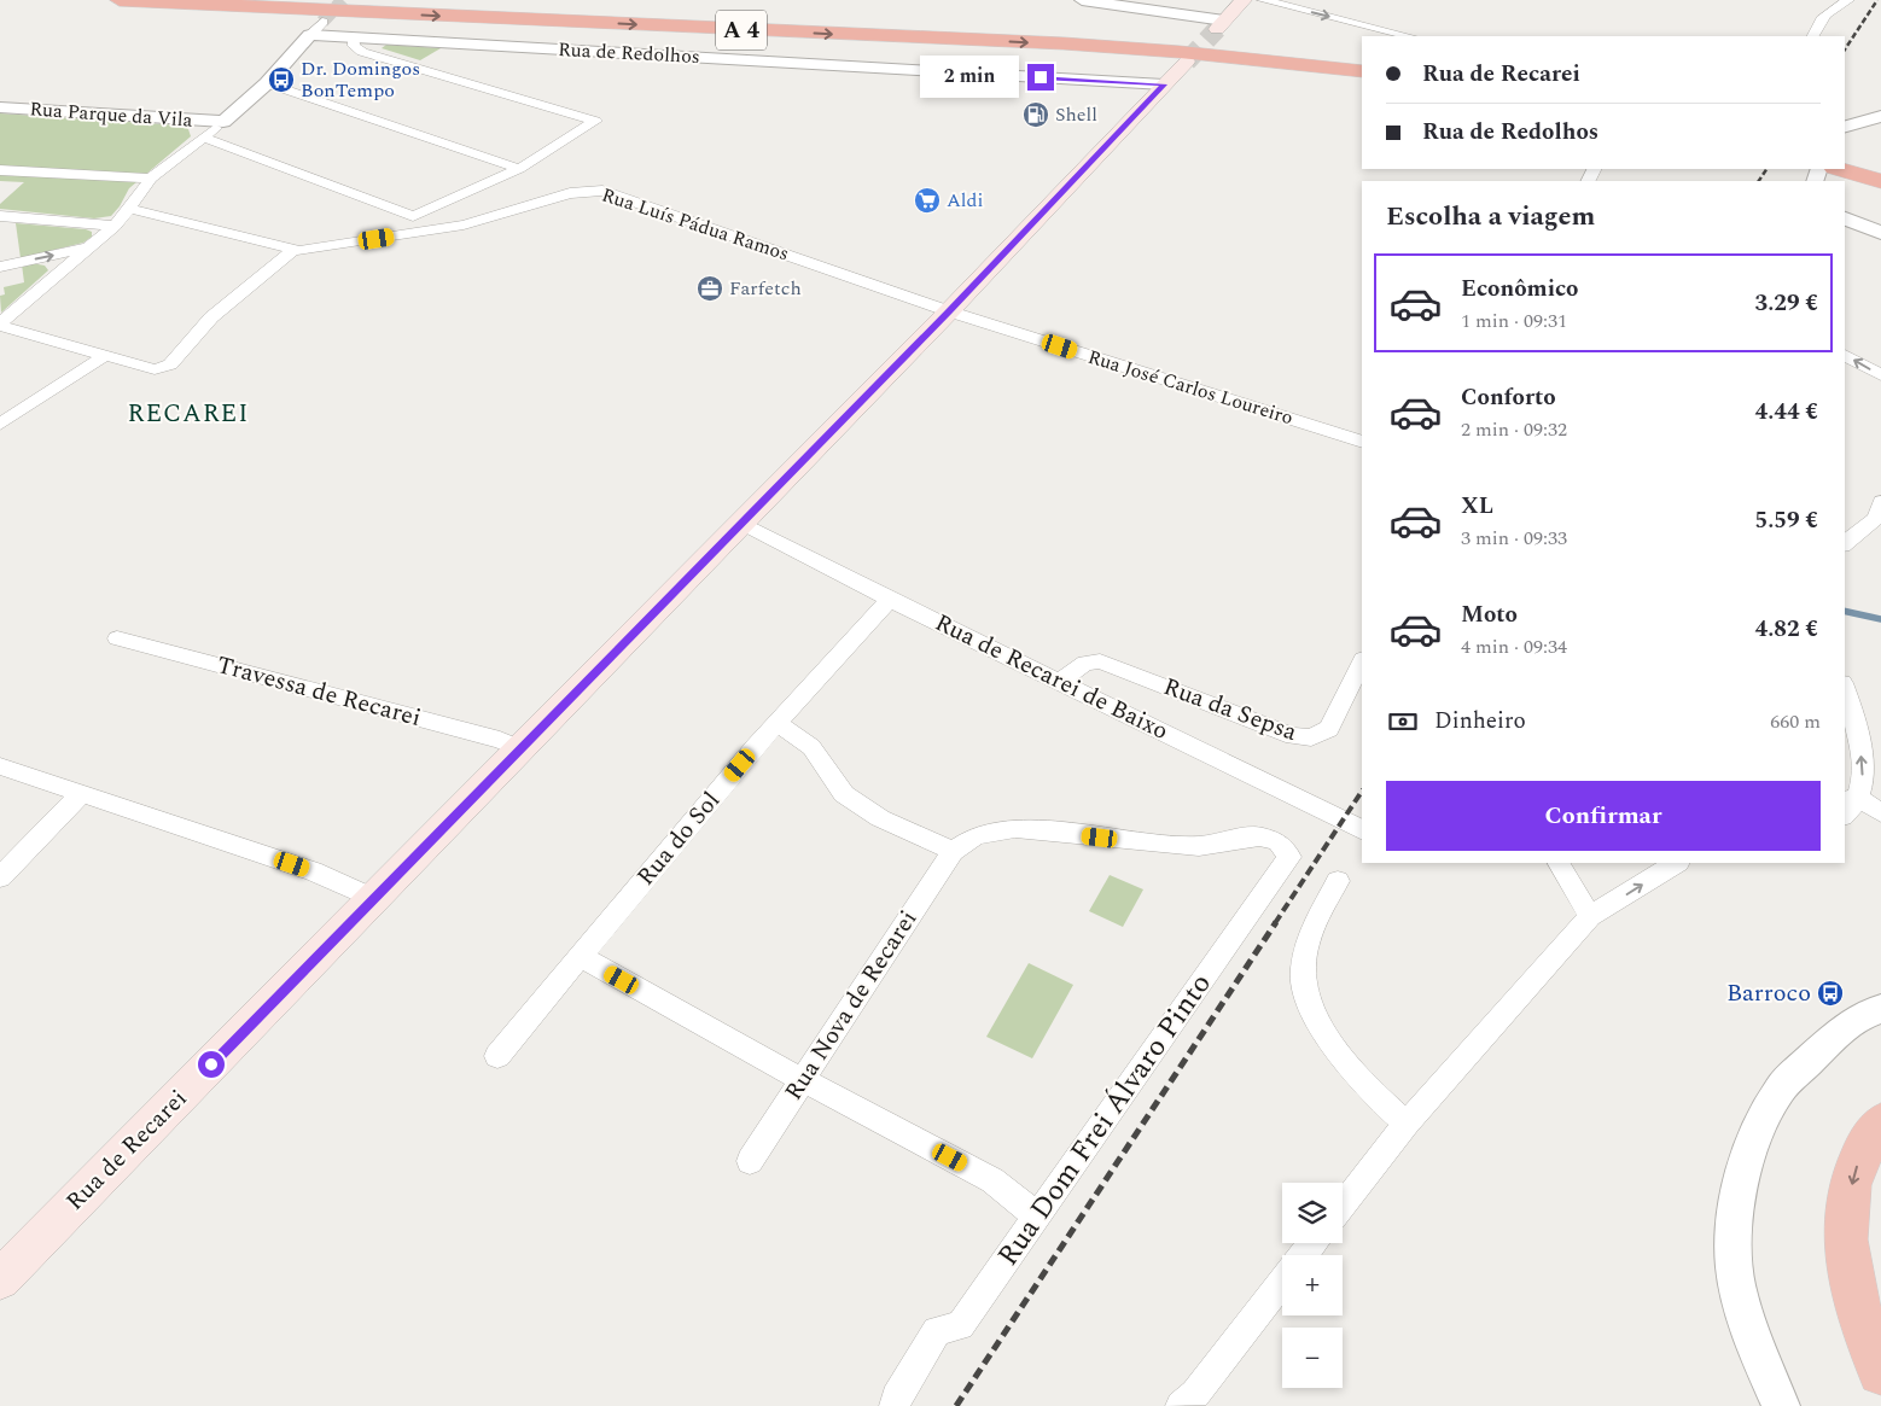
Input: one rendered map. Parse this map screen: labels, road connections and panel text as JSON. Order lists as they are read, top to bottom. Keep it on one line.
{"streets":{"highway":["A 4"],"main road":["Rua de Recarei"],"street":["Rua de Redolhos","Rua Parque da Vila","Rua Luís Pádua Ramos","Rua José Carlos Loureiro","Rua de Recarei de Baixo","Travessa de Recarei","Rua da Sepsa","Rua do Sol","Rua Nova de Recarei","Rua Dom Frei Álvaro Pinto"]},"crossings":[["Rua de Redolhos","Rua de Recarei"],["Rua Luís Pádua Ramos","Rua José Carlos Loureiro"],["Rua Luís Pádua Ramos","Rua de Recarei"],["Rua José Carlos Loureiro","Rua de Recarei"],["Rua de Recarei de Baixo","Rua da Sepsa"],["Rua de Recarei de Baixo","Rua do Sol"],["Rua de Recarei de Baixo","Rua de Recarei"],["Travessa de Recarei","Rua de Recarei"],["Rua Nova de Recarei","Rua Dom Frei Álvaro Pinto"]],"districts":["RECAREI"],"places":{"bus stop":["Dr. Domingos BonTempo","Barroco"],"fuel station":["Shell"],"supermarket":["Aldi"],"office":["Farfetch"]},"page":{"banner":["Rua de Recarei","Rua de Redolhos"],"bubble":"2 min","heading":"Escolha a viagem","list":[{"name":"Econômico","note":"1 min · 09:31","value":"3.29 €"},{"name":"Conforto","note":"2 min · 09:32","value":"4.44 €"},{"name":"XL","note":"3 min · 09:33","value":"5.59 €"},{"name":"Moto","note":"4 min · 09:34","value":"4.82 €"}],"pay":["Dinheiro","660 m"],"buttons":"Confirmar","map_buttons":["+","−"]}}
